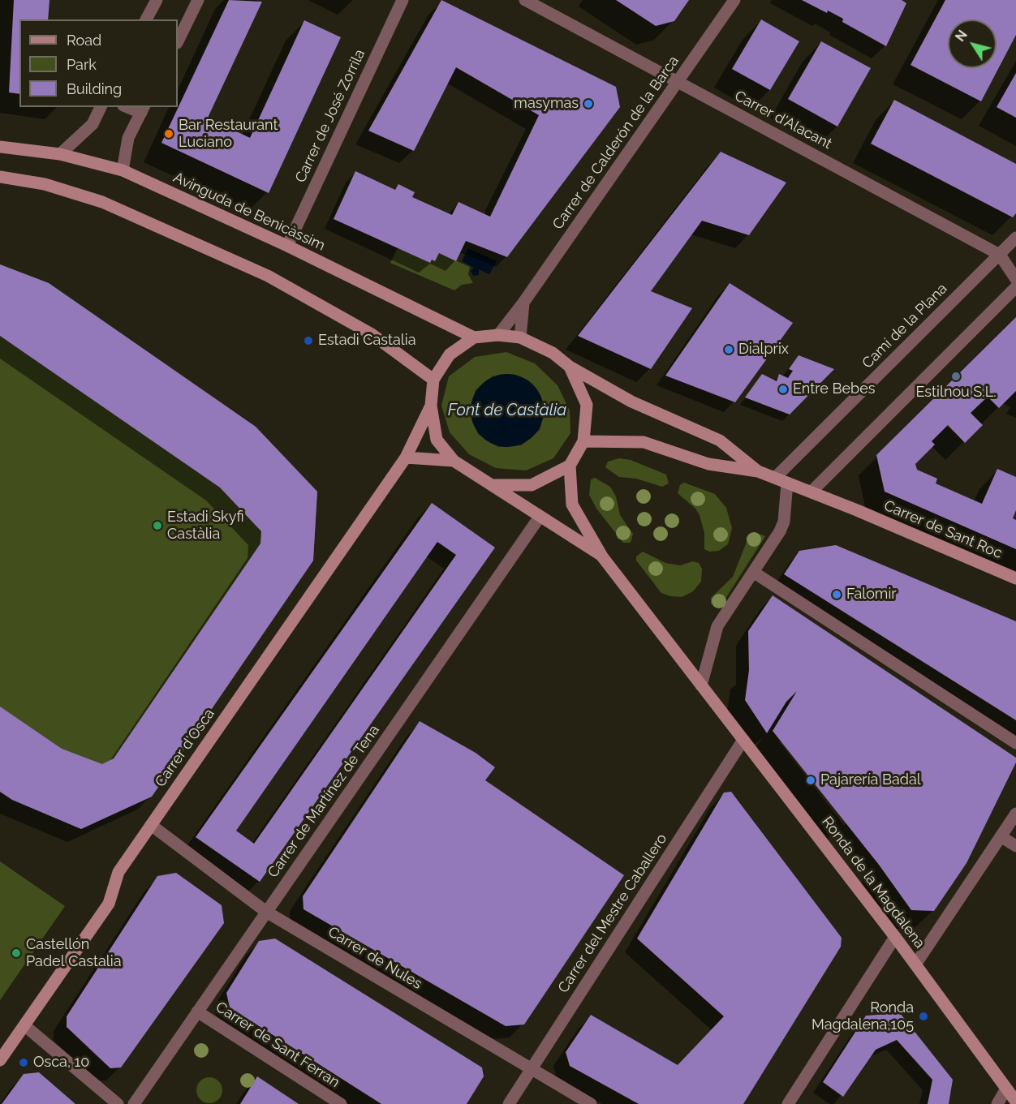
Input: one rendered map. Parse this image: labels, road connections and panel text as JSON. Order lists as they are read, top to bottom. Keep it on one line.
{"streets":{"main road":["Avinguda de Benicàssim","Carrer de Sant Roc","Carrer d'Osca","Ronda de la Magdalena"],"street":["Carrer de José Zorrila","Carrer d'Alacant","Carrer de Calderón de la Barca","Camí de la Plana","Carrer de Martínez de Tena","Carrer del Mestre Caballero","Carrer de Nules","Carrer de Sant Ferran"]},"crossings":[["Carrer de José Zorrila","Avinguda de Benicàssim"],["Carrer d'Alacant","Carrer de Calderón de la Barca"],["Carrer d'Alacant","Camí de la Plana"],["Carrer de Calderón de la Barca","Avinguda de Benicàssim"],["Carrer de Calderón de la Barca","Carrer d'Osca"],["Avinguda de Benicàssim","Carrer d'Osca"],["Camí de la Plana","Carrer de Sant Roc"],["Carrer d'Osca","Carrer de Nules"],["Carrer de Martínez de Tena","Carrer de Nules"],["Carrer de Martínez de Tena","Carrer de Sant Ferran"],["Ronda de la Magdalena","Carrer del Mestre Caballero"],["Carrer del Mestre Caballero","Carrer de Nules"]],"water":["Font de Castàlia"],"places":["masymas","Bar Restaurant Luciano","Estadi Castalia","Dialprix","Estilnou S.L.","Entre Bebes","Estadi Skyfi Castàlia","Falomir","Pajarería Badal","Castellón Padel Castalia","Ronda Magdalena,105","Osca, 10"],"legend":["Road","Park","Building"],"north":"top left"}
